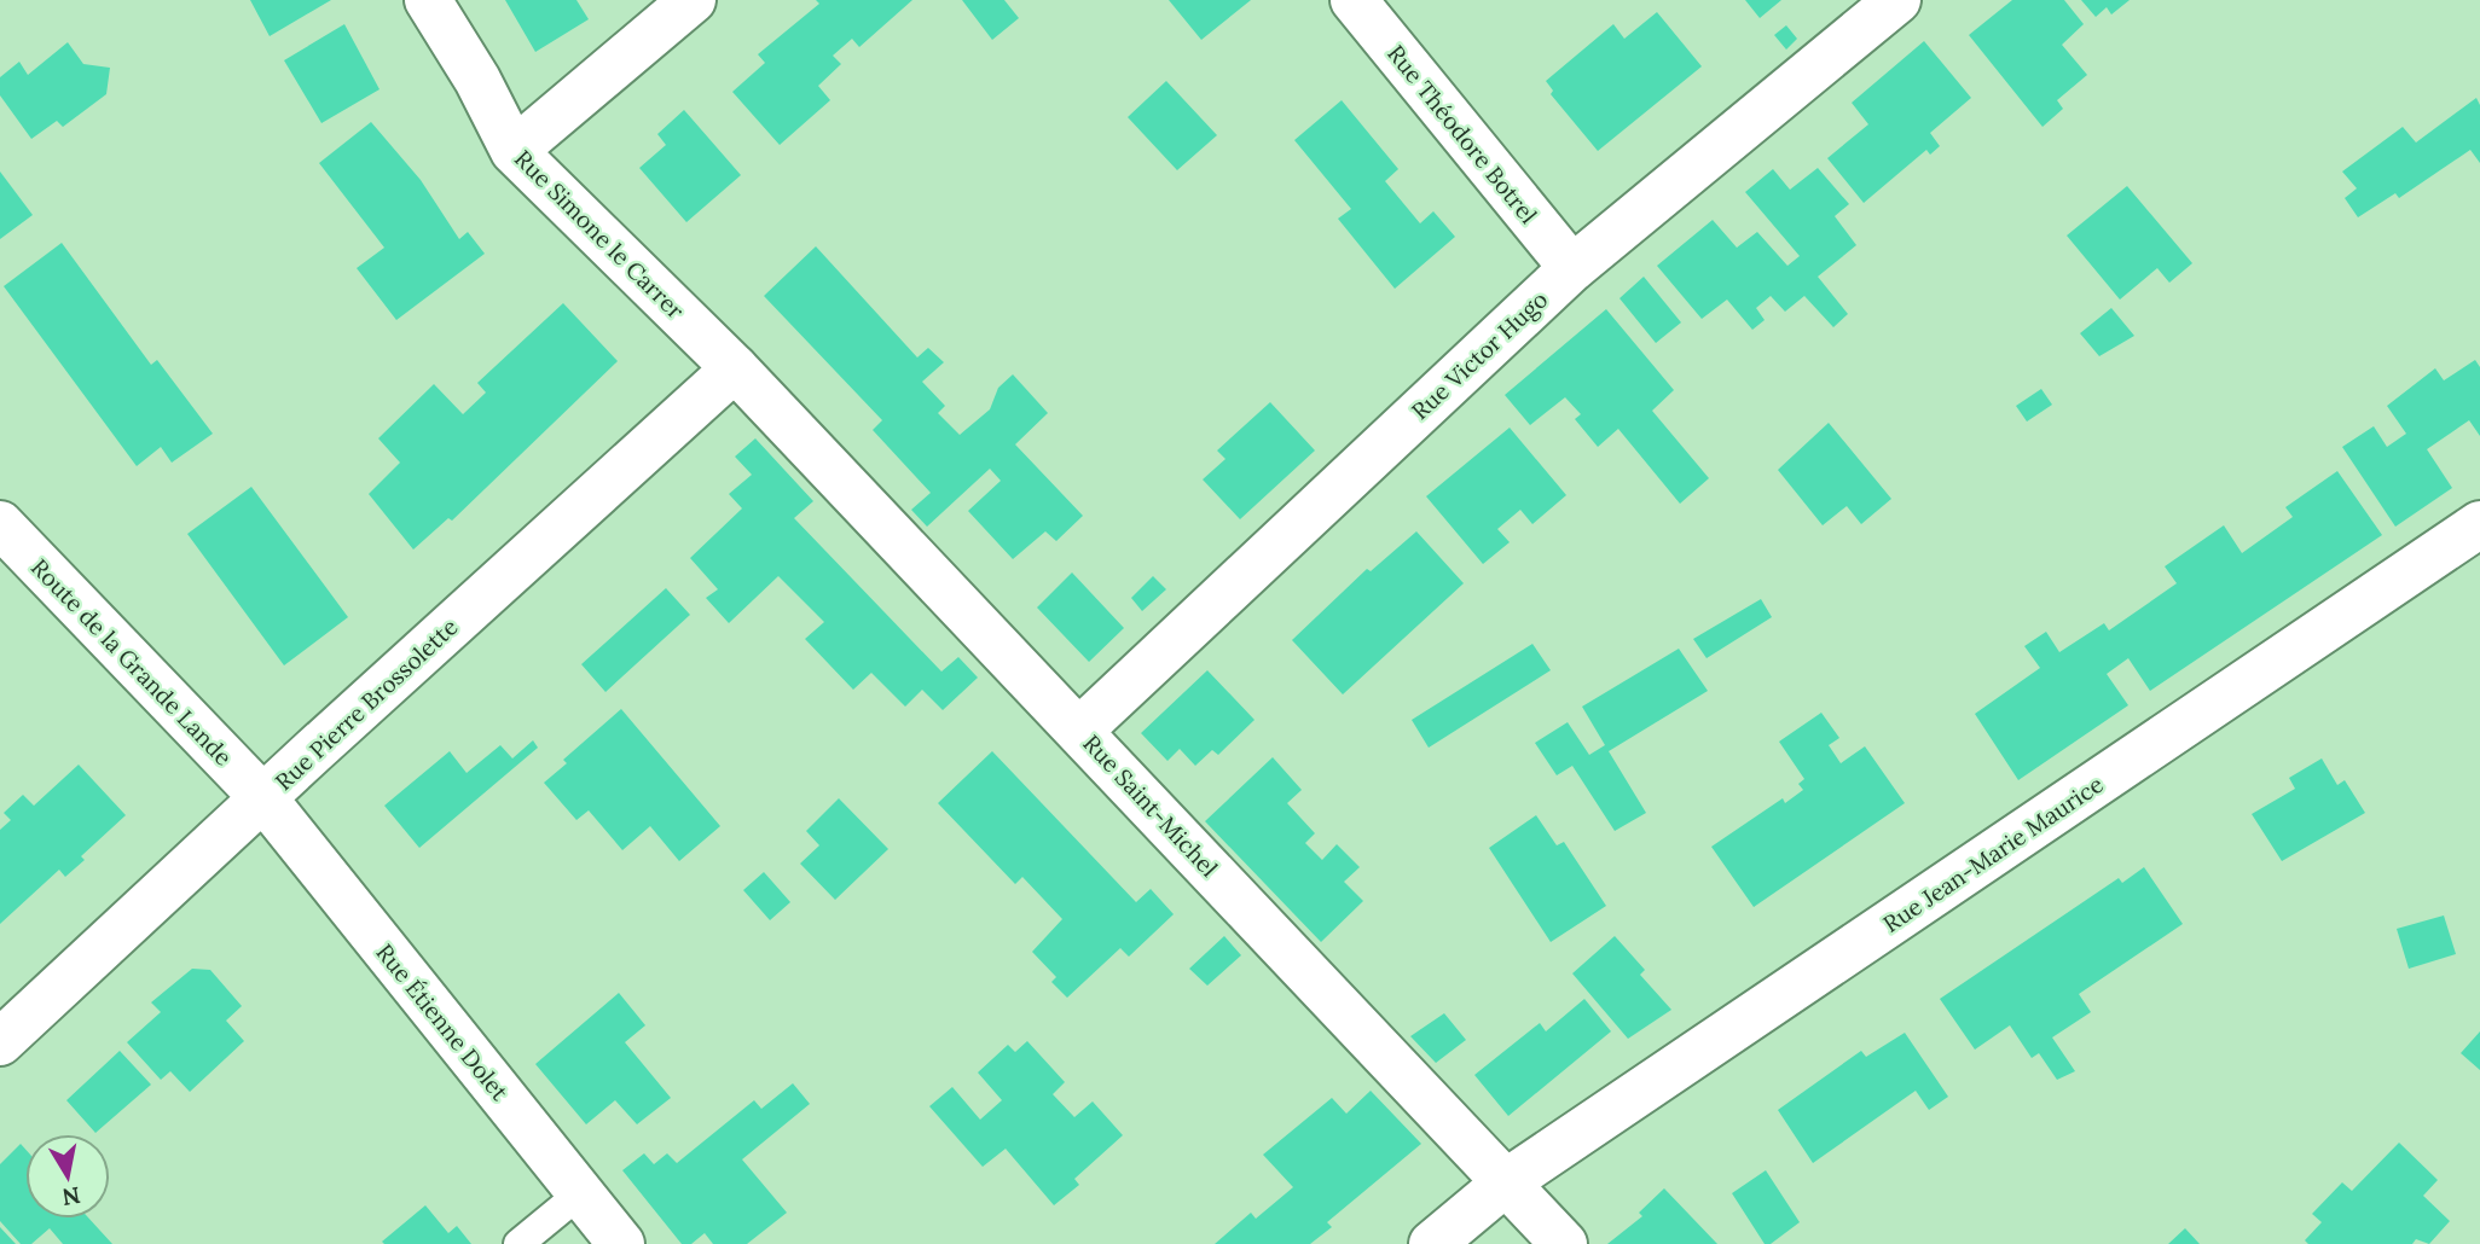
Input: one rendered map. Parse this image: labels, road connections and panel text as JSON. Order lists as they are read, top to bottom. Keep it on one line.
{"streets":{"street":["Rue Théodore Botrel","Rue Simone le Carrer","Rue Victor Hugo","Route de la Grande Lande","Rue Pierre Brossolette","Rue Saint-Michel","Rue Jean-Marie Maurice","Rue Étienne Dolet"]},"crossings":[["Rue Théodore Botrel","Rue Victor Hugo"],["Rue Simone le Carrer","Rue Pierre Brossolette"],["Rue Simone le Carrer","Rue Saint-Michel"],["Rue Victor Hugo","Rue Saint-Michel"],["Route de la Grande Lande","Rue Pierre Brossolette"],["Route de la Grande Lande","Rue Étienne Dolet"],["Rue Pierre Brossolette","Rue Saint-Michel"],["Rue Pierre Brossolette","Rue Étienne Dolet"],["Rue Saint-Michel","Rue Jean-Marie Maurice"]],"north":"bottom"}
